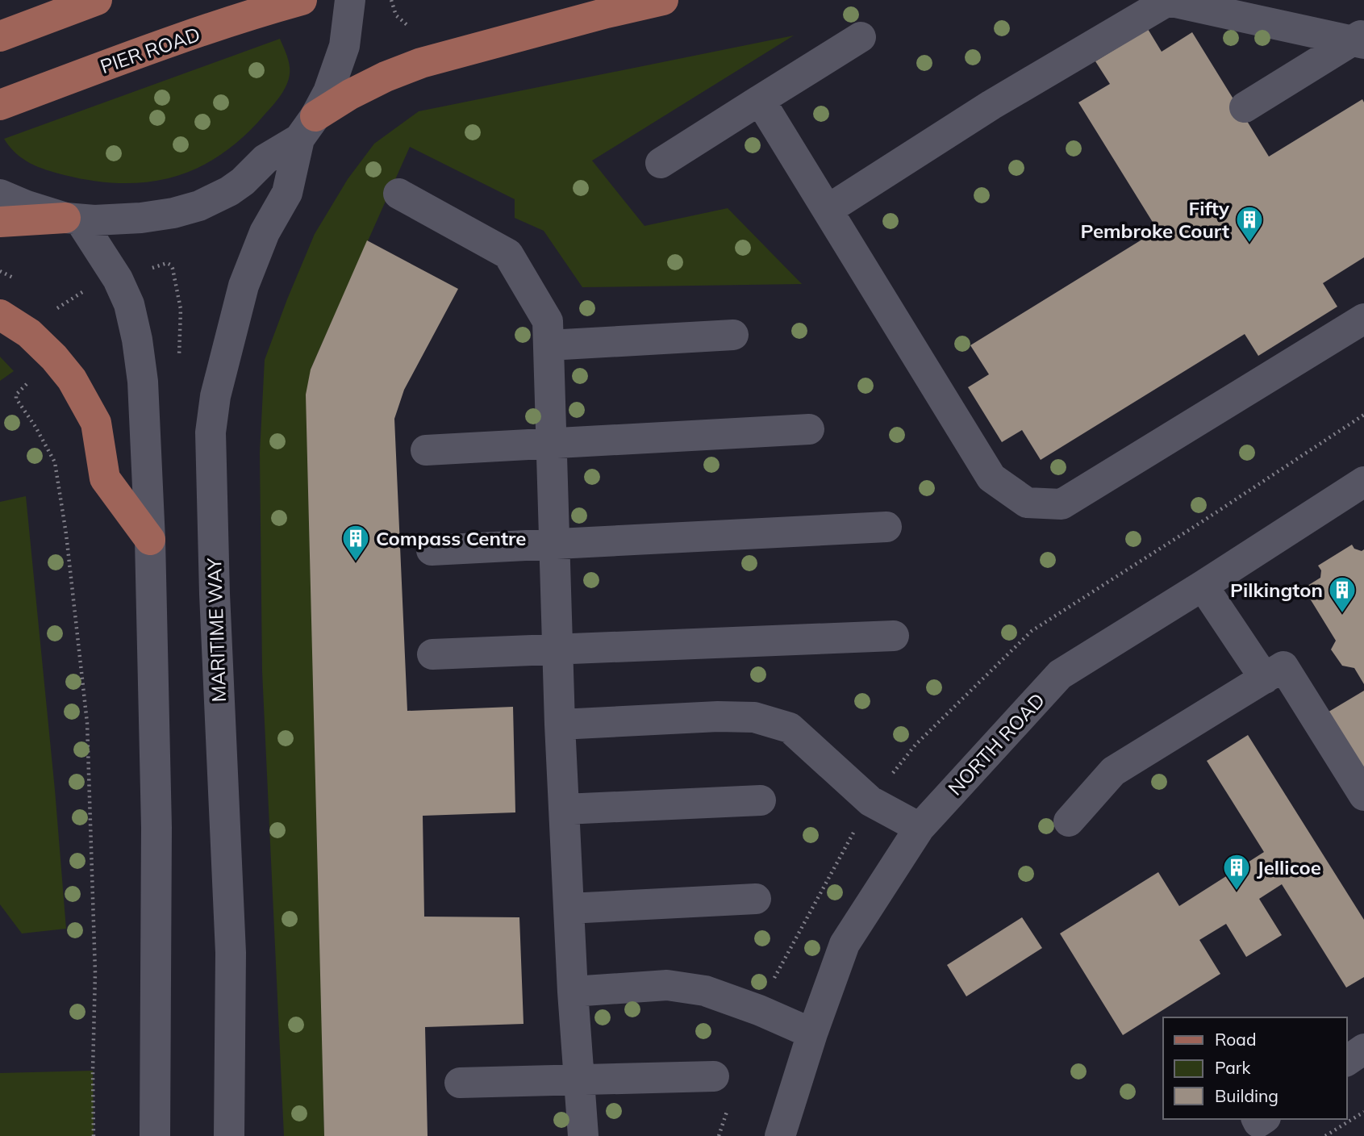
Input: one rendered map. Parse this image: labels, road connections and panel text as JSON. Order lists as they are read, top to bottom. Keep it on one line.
{"streets":{"main road":["PIER ROAD"],"street":["MARITIME WAY","NORTH ROAD"]},"places":{"building":["Fifty Pembroke Court","Compass Centre","Pilkington","Jellicoe"]},"legend":["Road","Park","Building"]}
